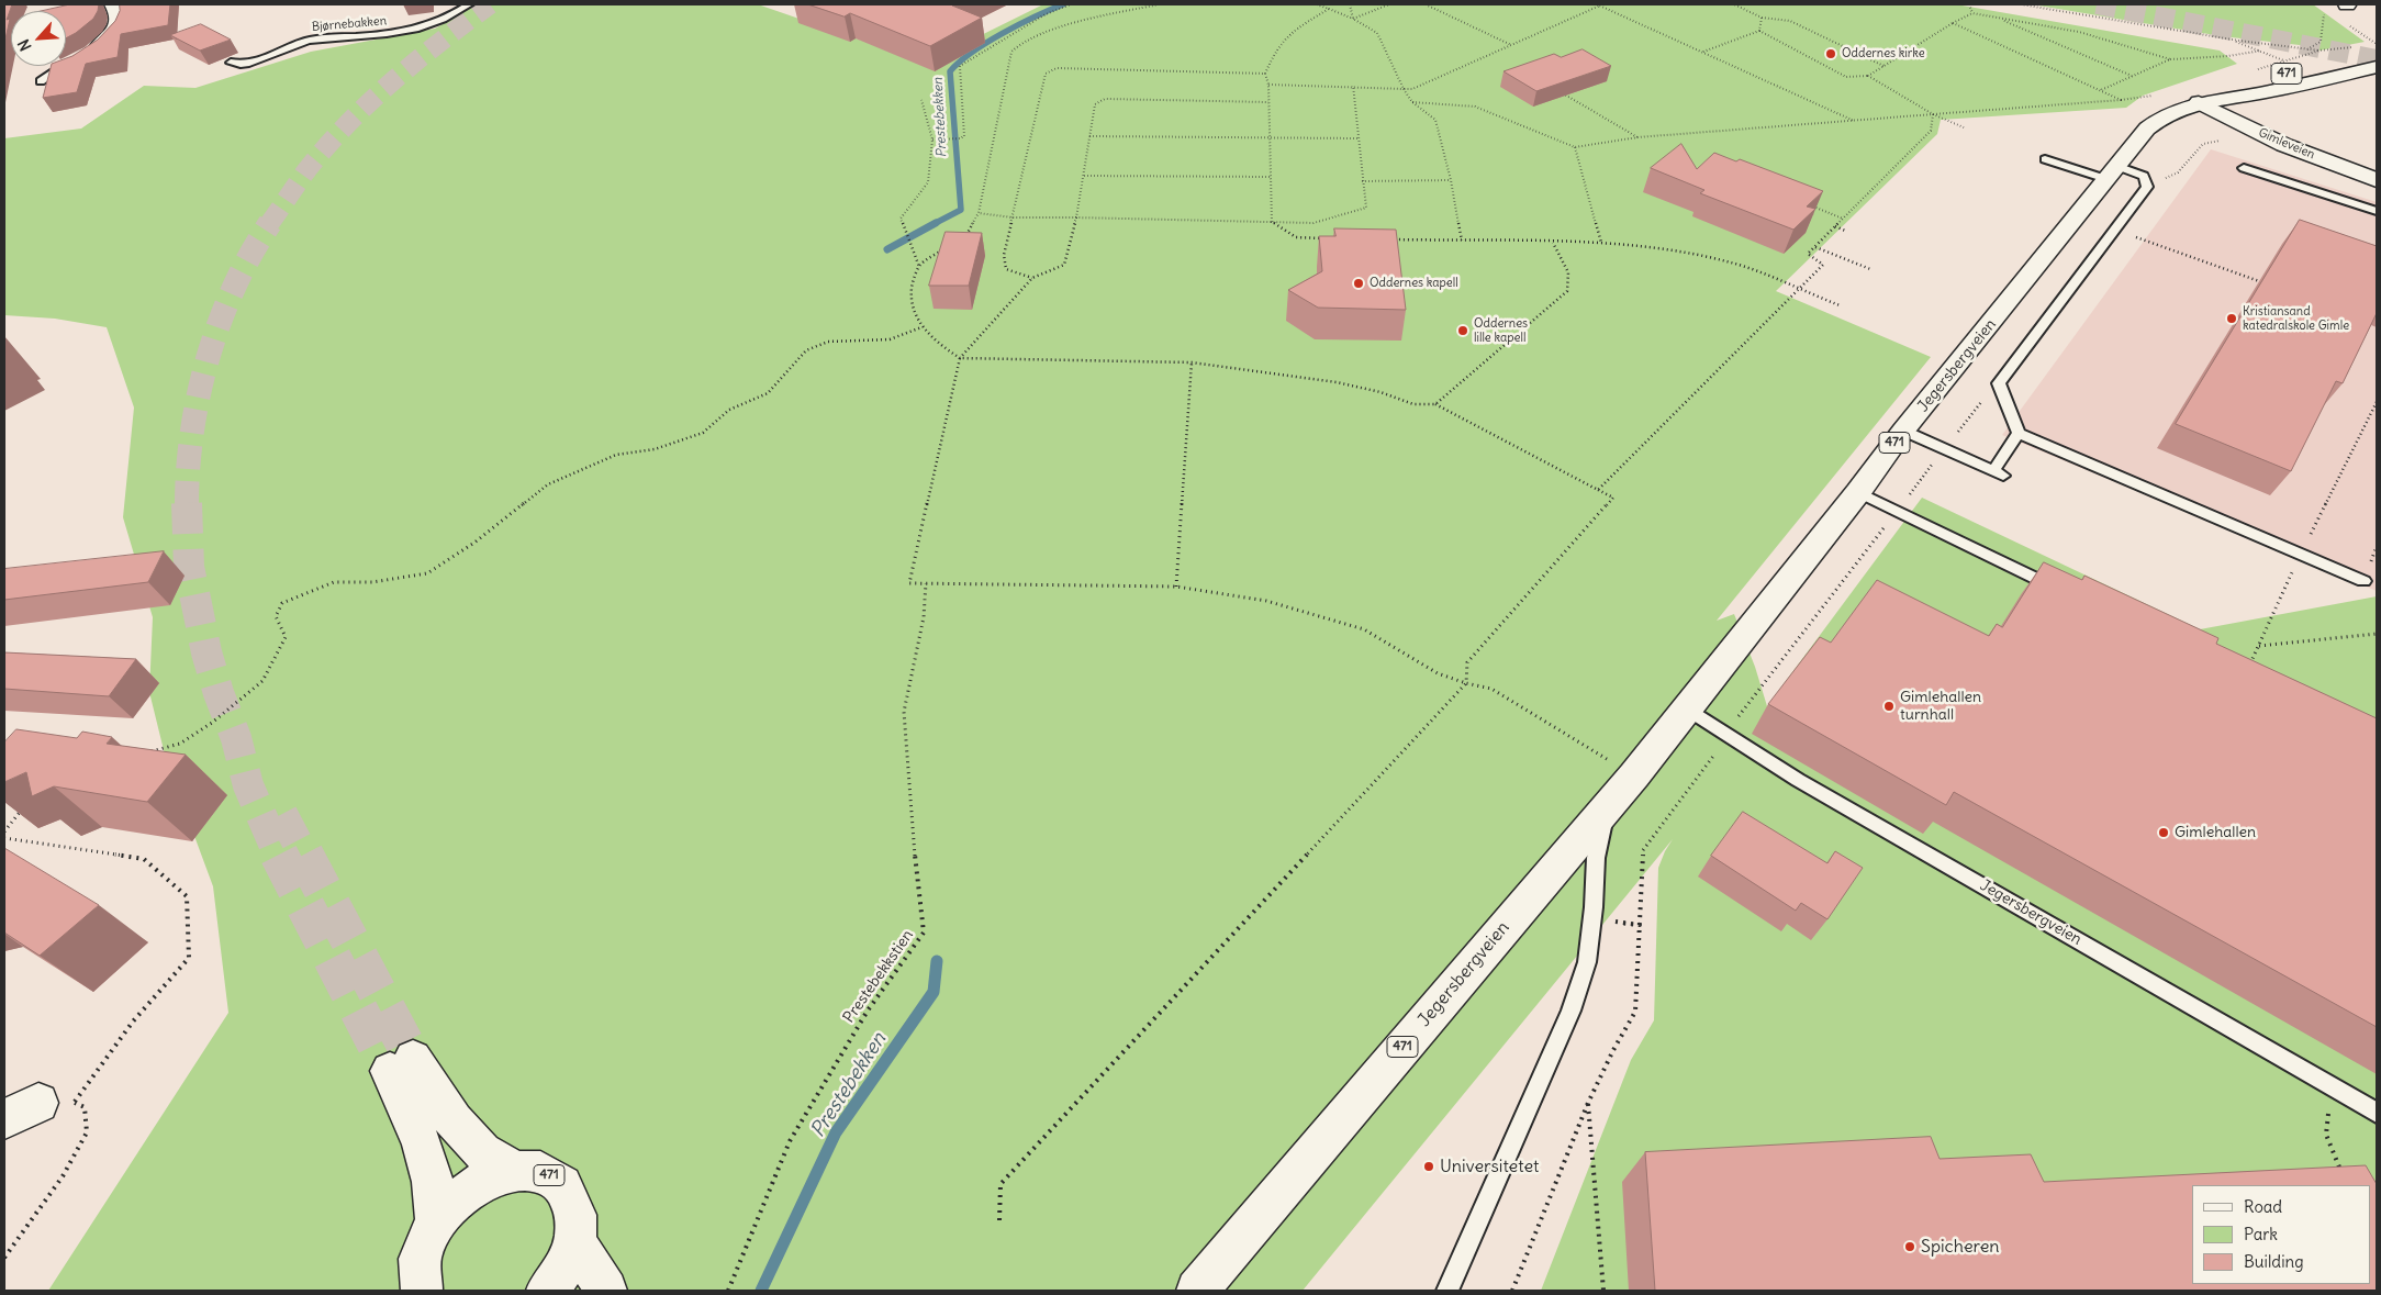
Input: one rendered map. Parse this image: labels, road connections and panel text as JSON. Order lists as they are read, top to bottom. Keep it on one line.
{"streets":{"main road":["471","Gimleveien","Jegersbergveien"],"lane":["Bjørnebakken"],"path":["Prestebekkstien"]},"crossings":[["471","Gimleveien"],["471","Jegersbergveien"],["Gimleveien","Jegersbergveien"]],"water":["Prestebekken"],"places":["Oddernes kirke","Oddernes kapell","Kristiansand katedralskole Gimle","Oddernes lille kapell","Gimlehallen turnhall","Gimlehallen","Universitetet","Spicheren"],"legend":["Road","Park","Building"],"north":"bottom left"}
